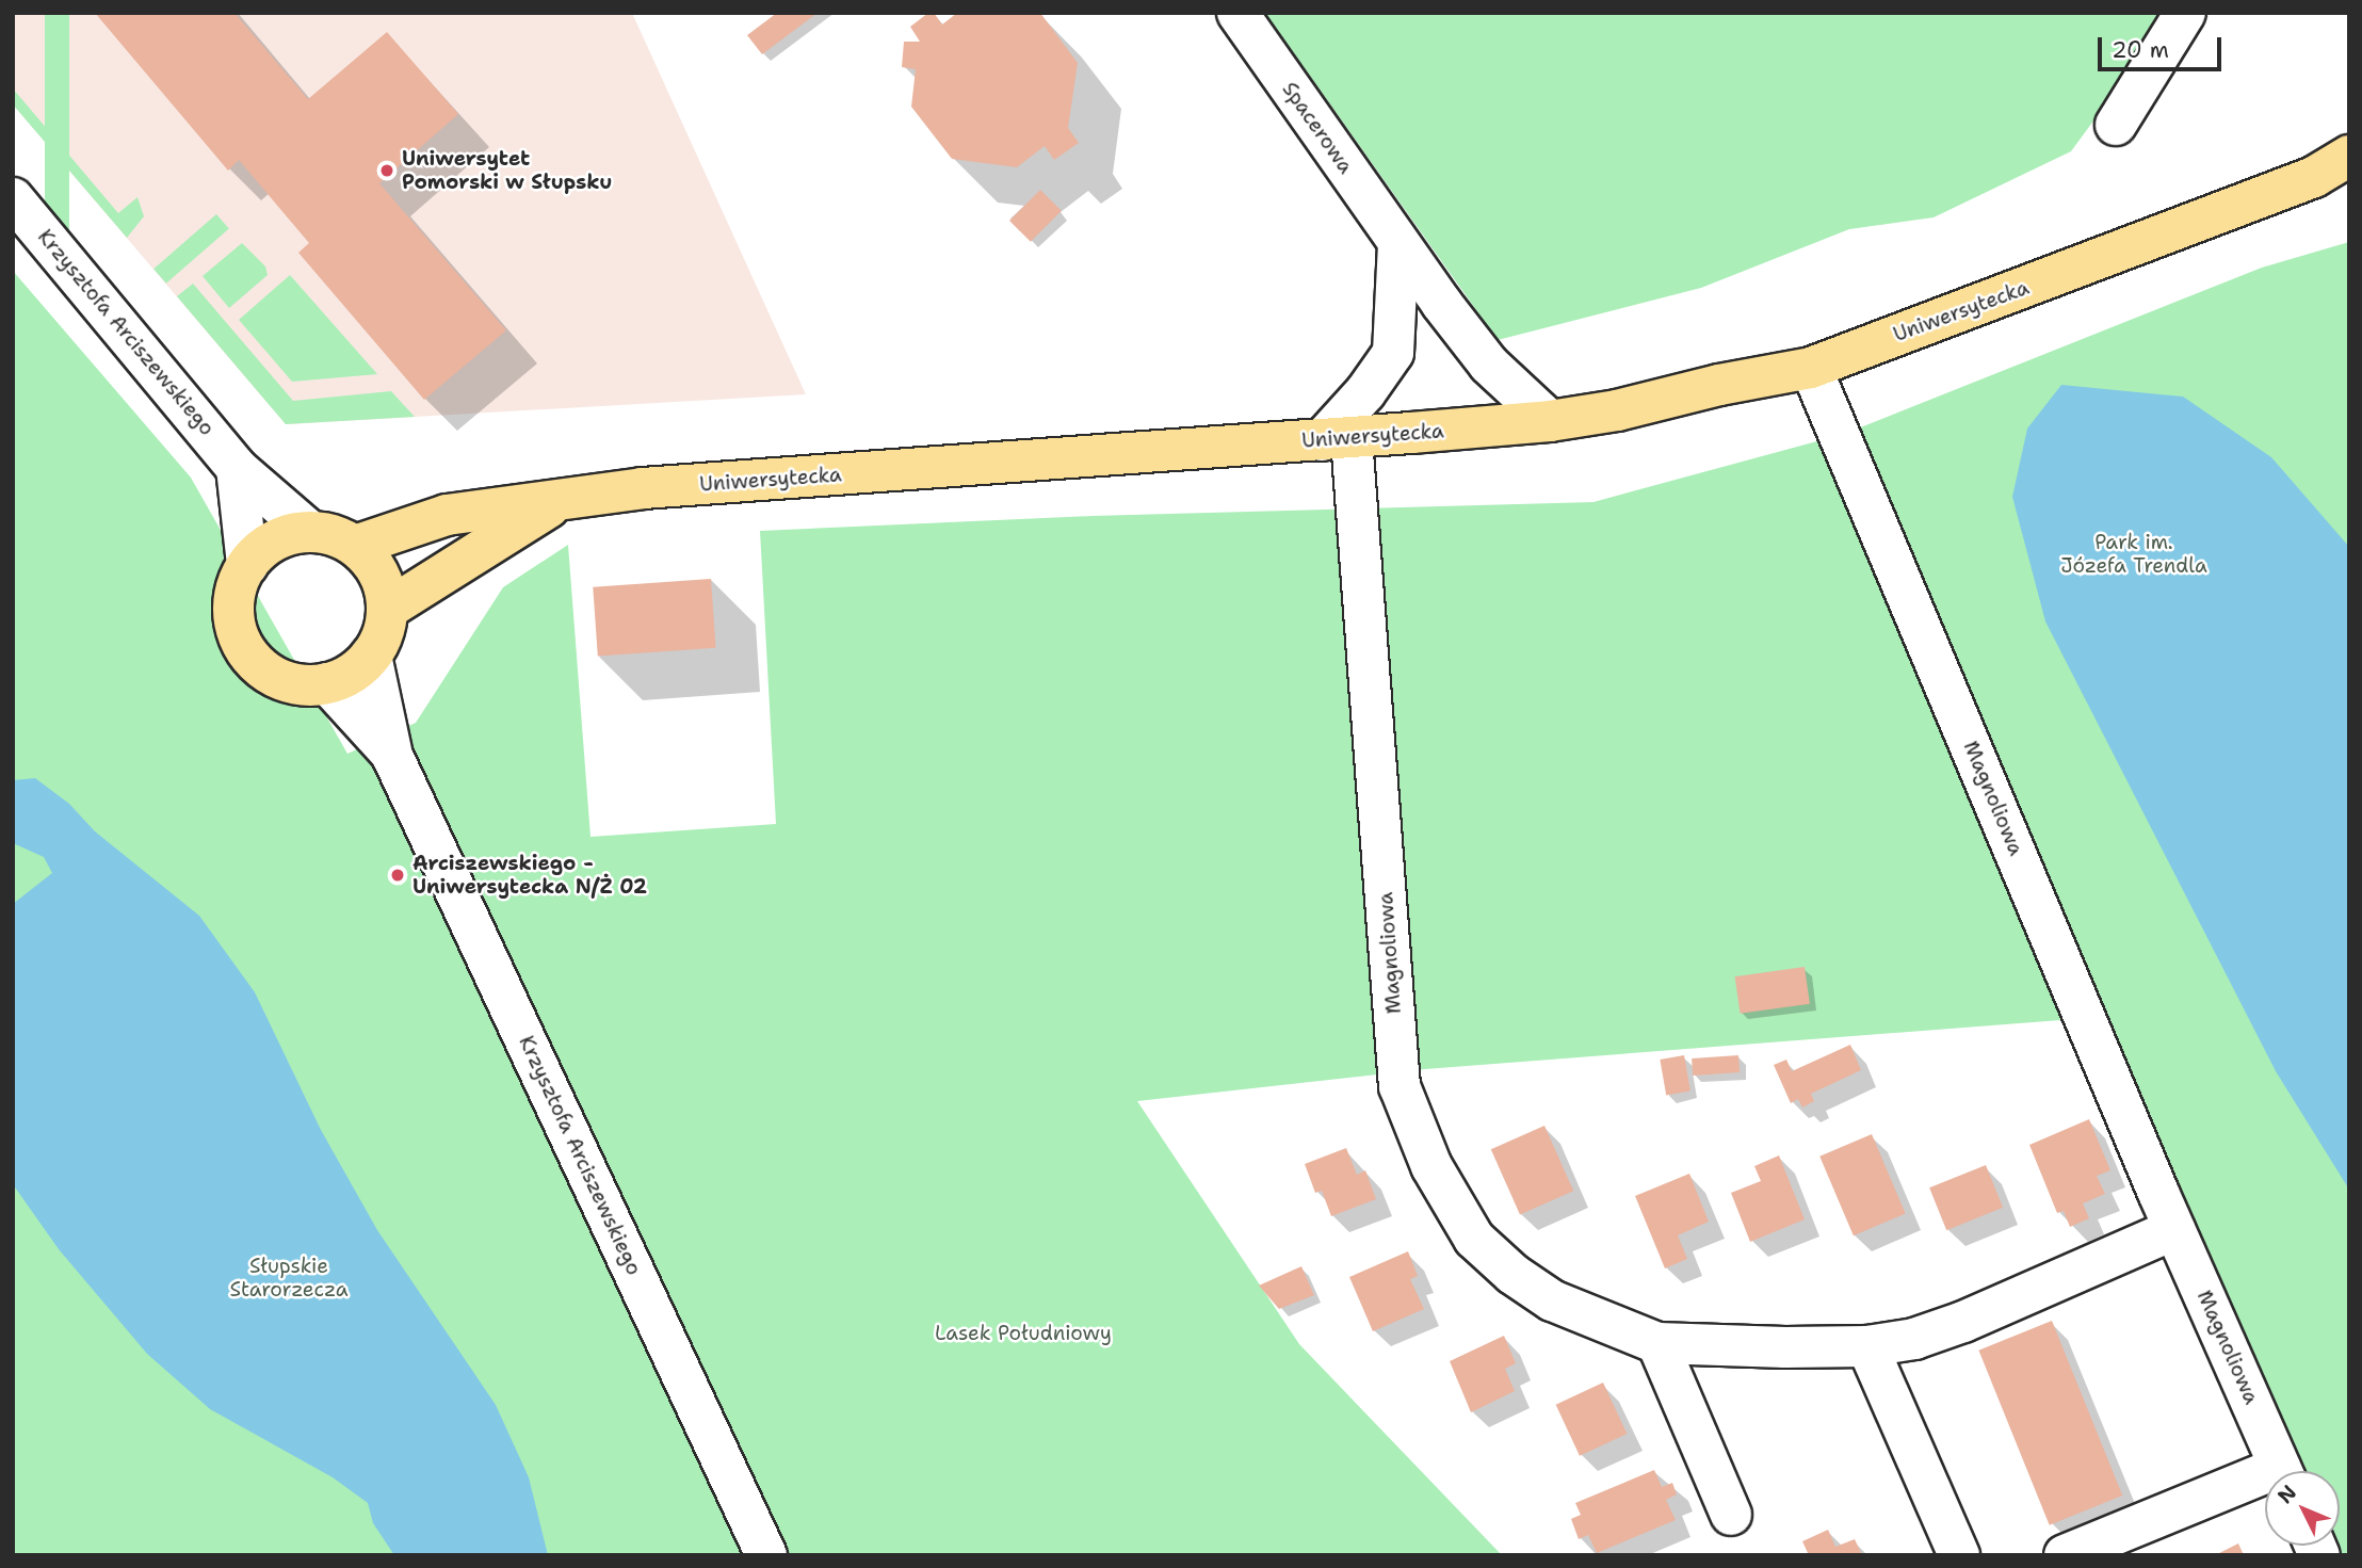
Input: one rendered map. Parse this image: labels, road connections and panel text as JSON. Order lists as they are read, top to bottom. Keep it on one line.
{"streets":{"main road":["Uniwersytecka"],"street":["Spacerowa","Krzysztofa Arciszewskiego","Magnoliowa"]},"crossings":[["Spacerowa","Uniwersytecka"],["Uniwersytecka","Krzysztofa Arciszewskiego"],["Uniwersytecka","Magnoliowa"]],"parks":["Park im. Józefa Trendla","Słupskie Starorzecza","Lasek Południowy"],"places":["Uniwersytet Pomorski w Słupsku","Arciszewskiego - Uniwersytecka N/Ż 02"],"scale_bar":"20 m","north":"top left"}
